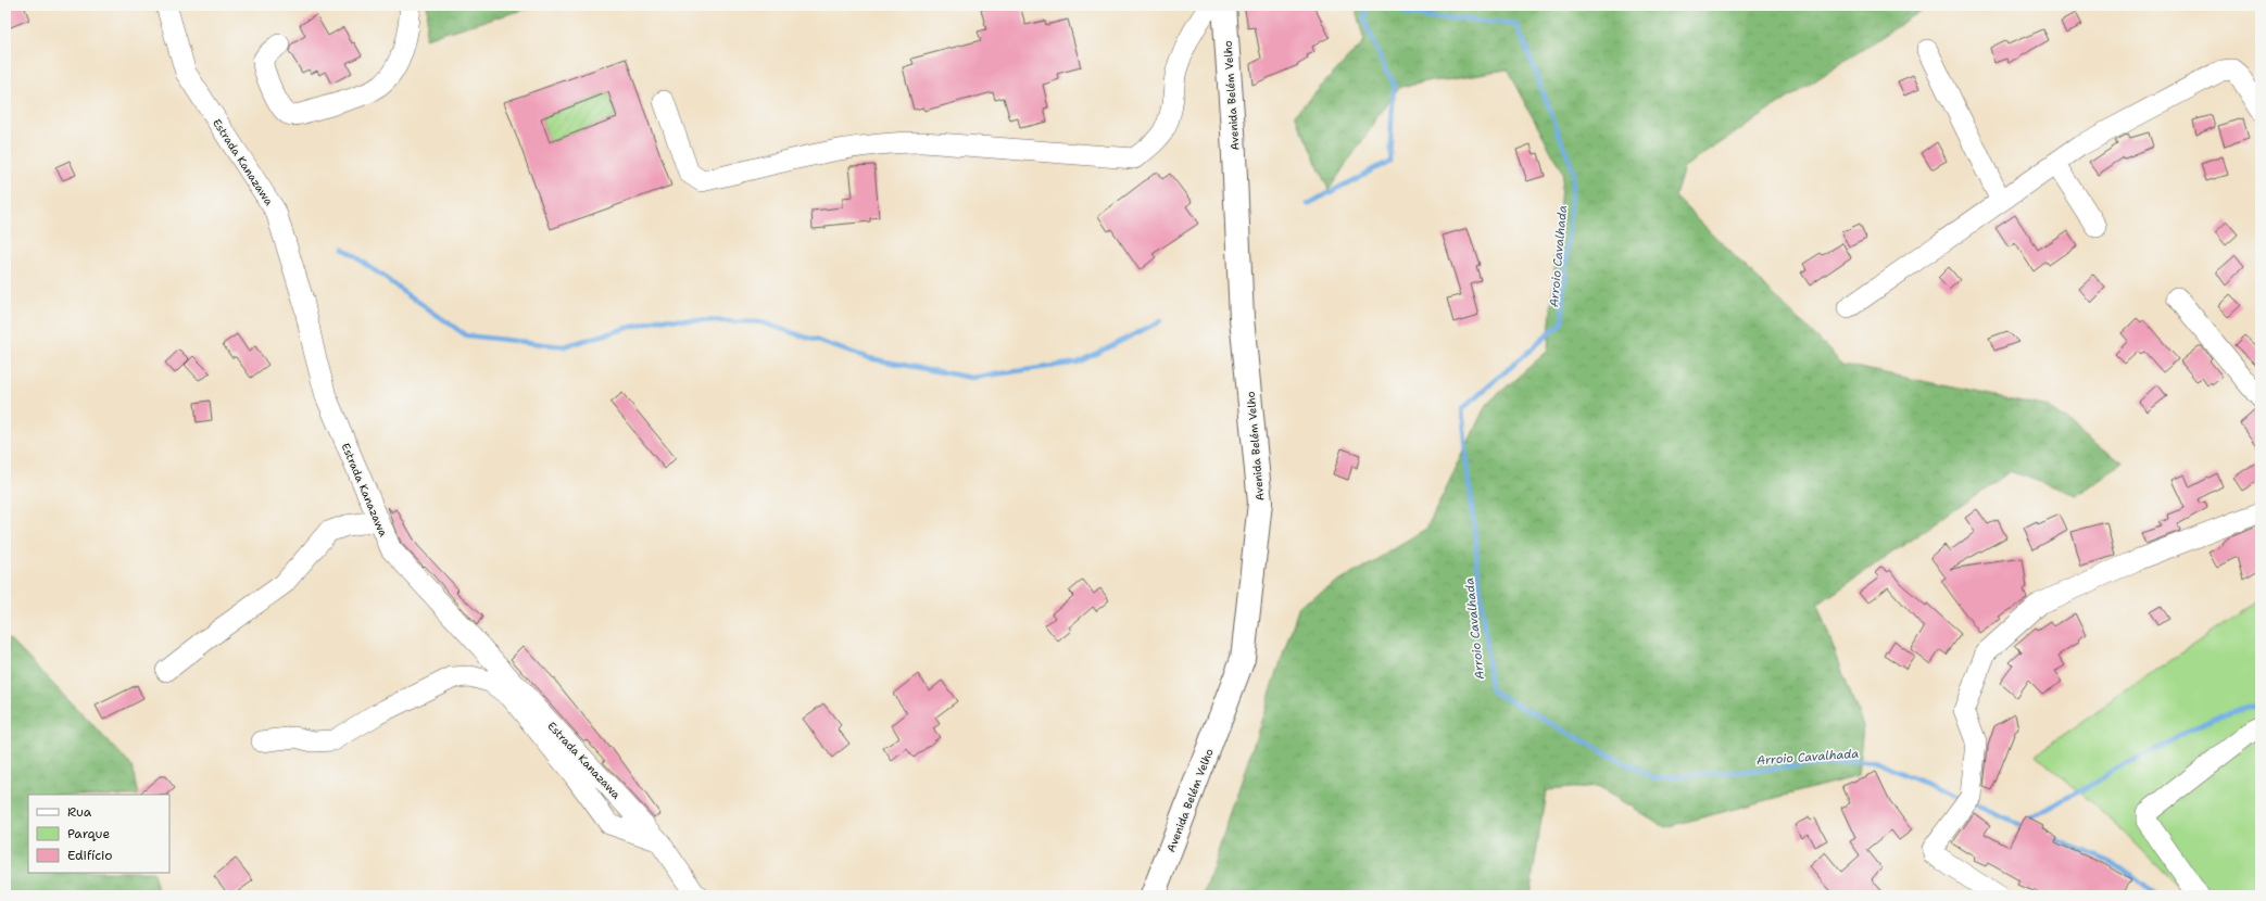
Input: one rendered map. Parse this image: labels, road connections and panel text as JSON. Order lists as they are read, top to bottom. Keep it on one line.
{"streets":{"main road":["Avenida Belém Velho"],"street":["Estrada Kanazawa"]},"water":["Arroio Cavalhada"],"legend":["Rua","Parque","Edifício"]}
